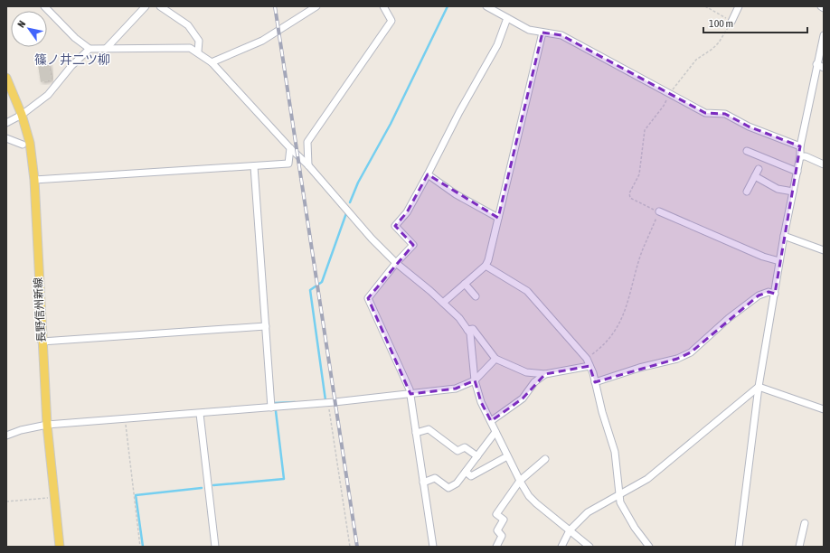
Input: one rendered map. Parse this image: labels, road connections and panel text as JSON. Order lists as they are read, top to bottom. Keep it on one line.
{"streets":{"main road":["長野信州新線"]},"districts":["篠ノ井二ツ柳"],"scale_bar":"100 m","north":"top left"}
